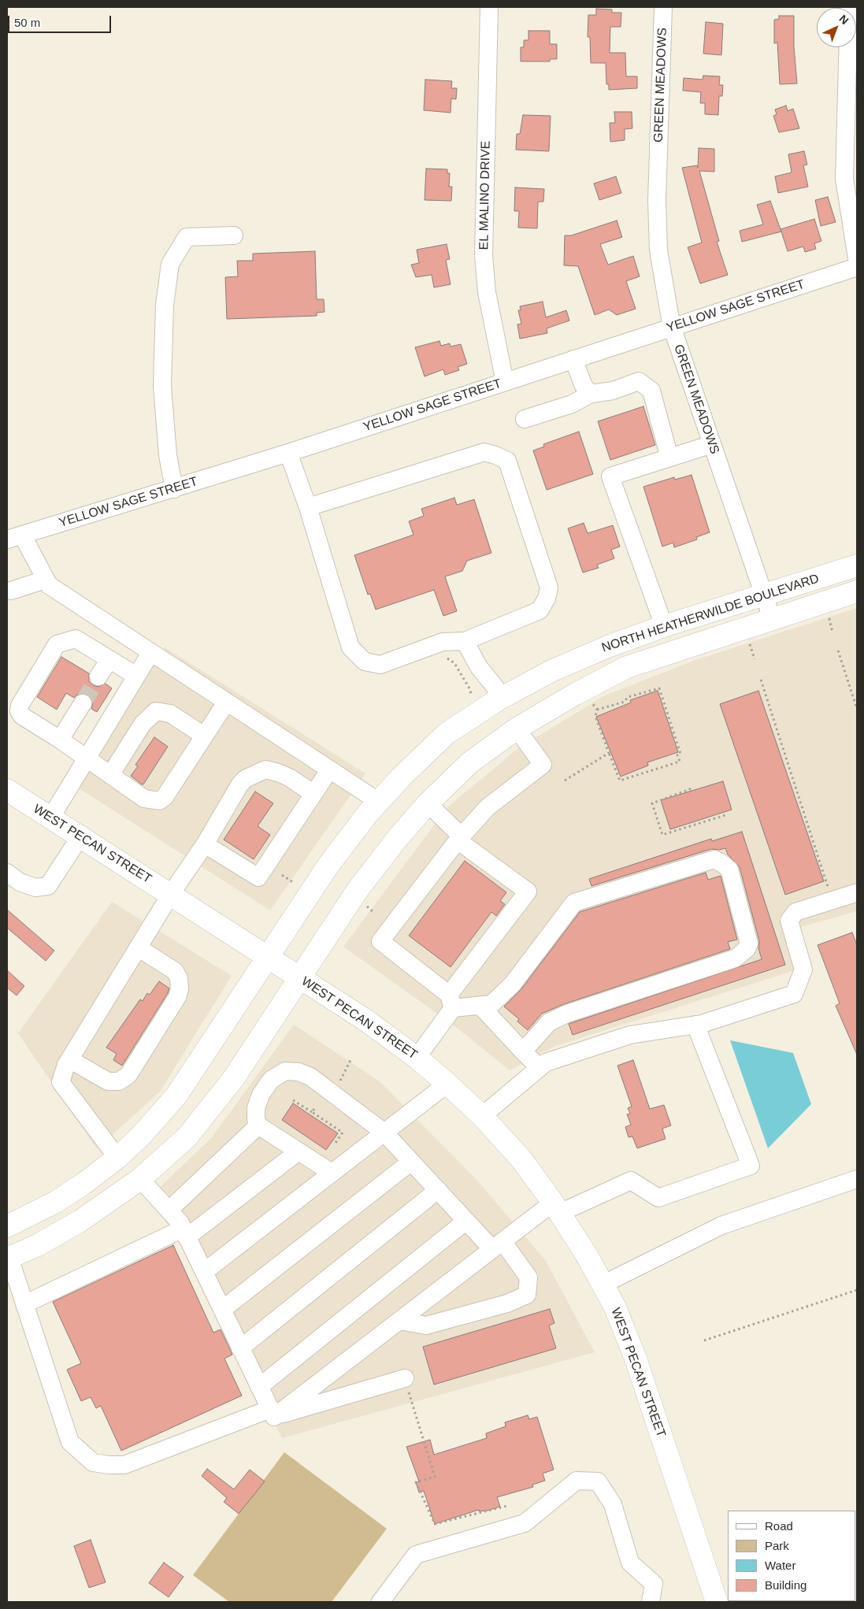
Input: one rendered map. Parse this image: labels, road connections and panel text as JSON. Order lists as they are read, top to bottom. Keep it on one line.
{"streets":{"main road":["NORTH HEATHERWILDE BOULEVARD","WEST PECAN STREET"],"street":["GREEN MEADOWS","EL MALINO DRIVE","YELLOW SAGE STREET"]},"crossings":[["GREEN MEADOWS","YELLOW SAGE STREET"],["GREEN MEADOWS","NORTH HEATHERWILDE BOULEVARD"],["EL MALINO DRIVE","YELLOW SAGE STREET"],["NORTH HEATHERWILDE BOULEVARD","WEST PECAN STREET"]],"legend":["Road","Park","Water","Building"],"scale_bar":"50 m","north":"top right"}
